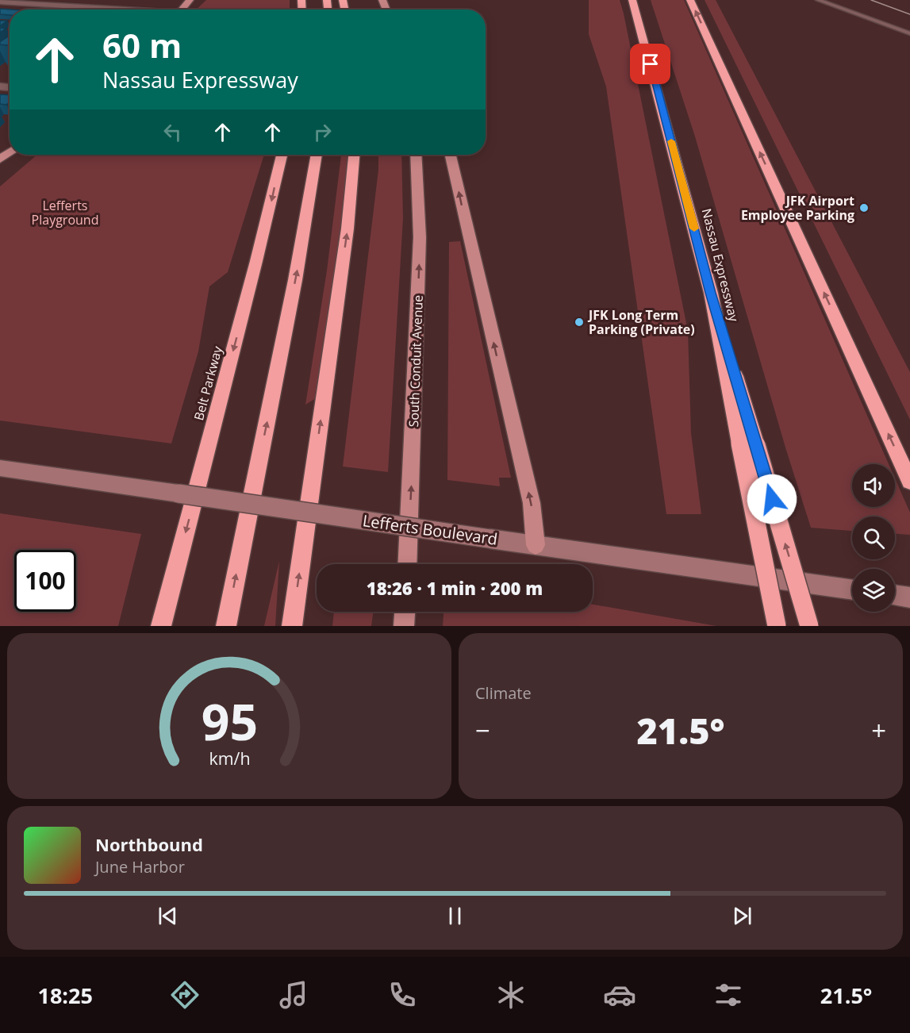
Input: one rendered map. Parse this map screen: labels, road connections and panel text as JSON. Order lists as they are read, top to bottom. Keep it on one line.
{"streets":{"highway":["Nassau Expressway","Belt Parkway"],"main road":["South Conduit Avenue","Lefferts Boulevard"]},"parks":["Lefferts Playground"],"places":["JFK Airport Employee Parking","JFK Long Term Parking (Private)"],"page":{"turn":["60 m","Nassau Expressway"],"limit":"100","trip":"18:26 · 1 min · 200 m","tile":"Climate","heat":["−","21.5°","+"],"song":["Northbound","June Harbor"],"tabs":["18:25","21.5°"],"gauge":["95","km/h"]}}
